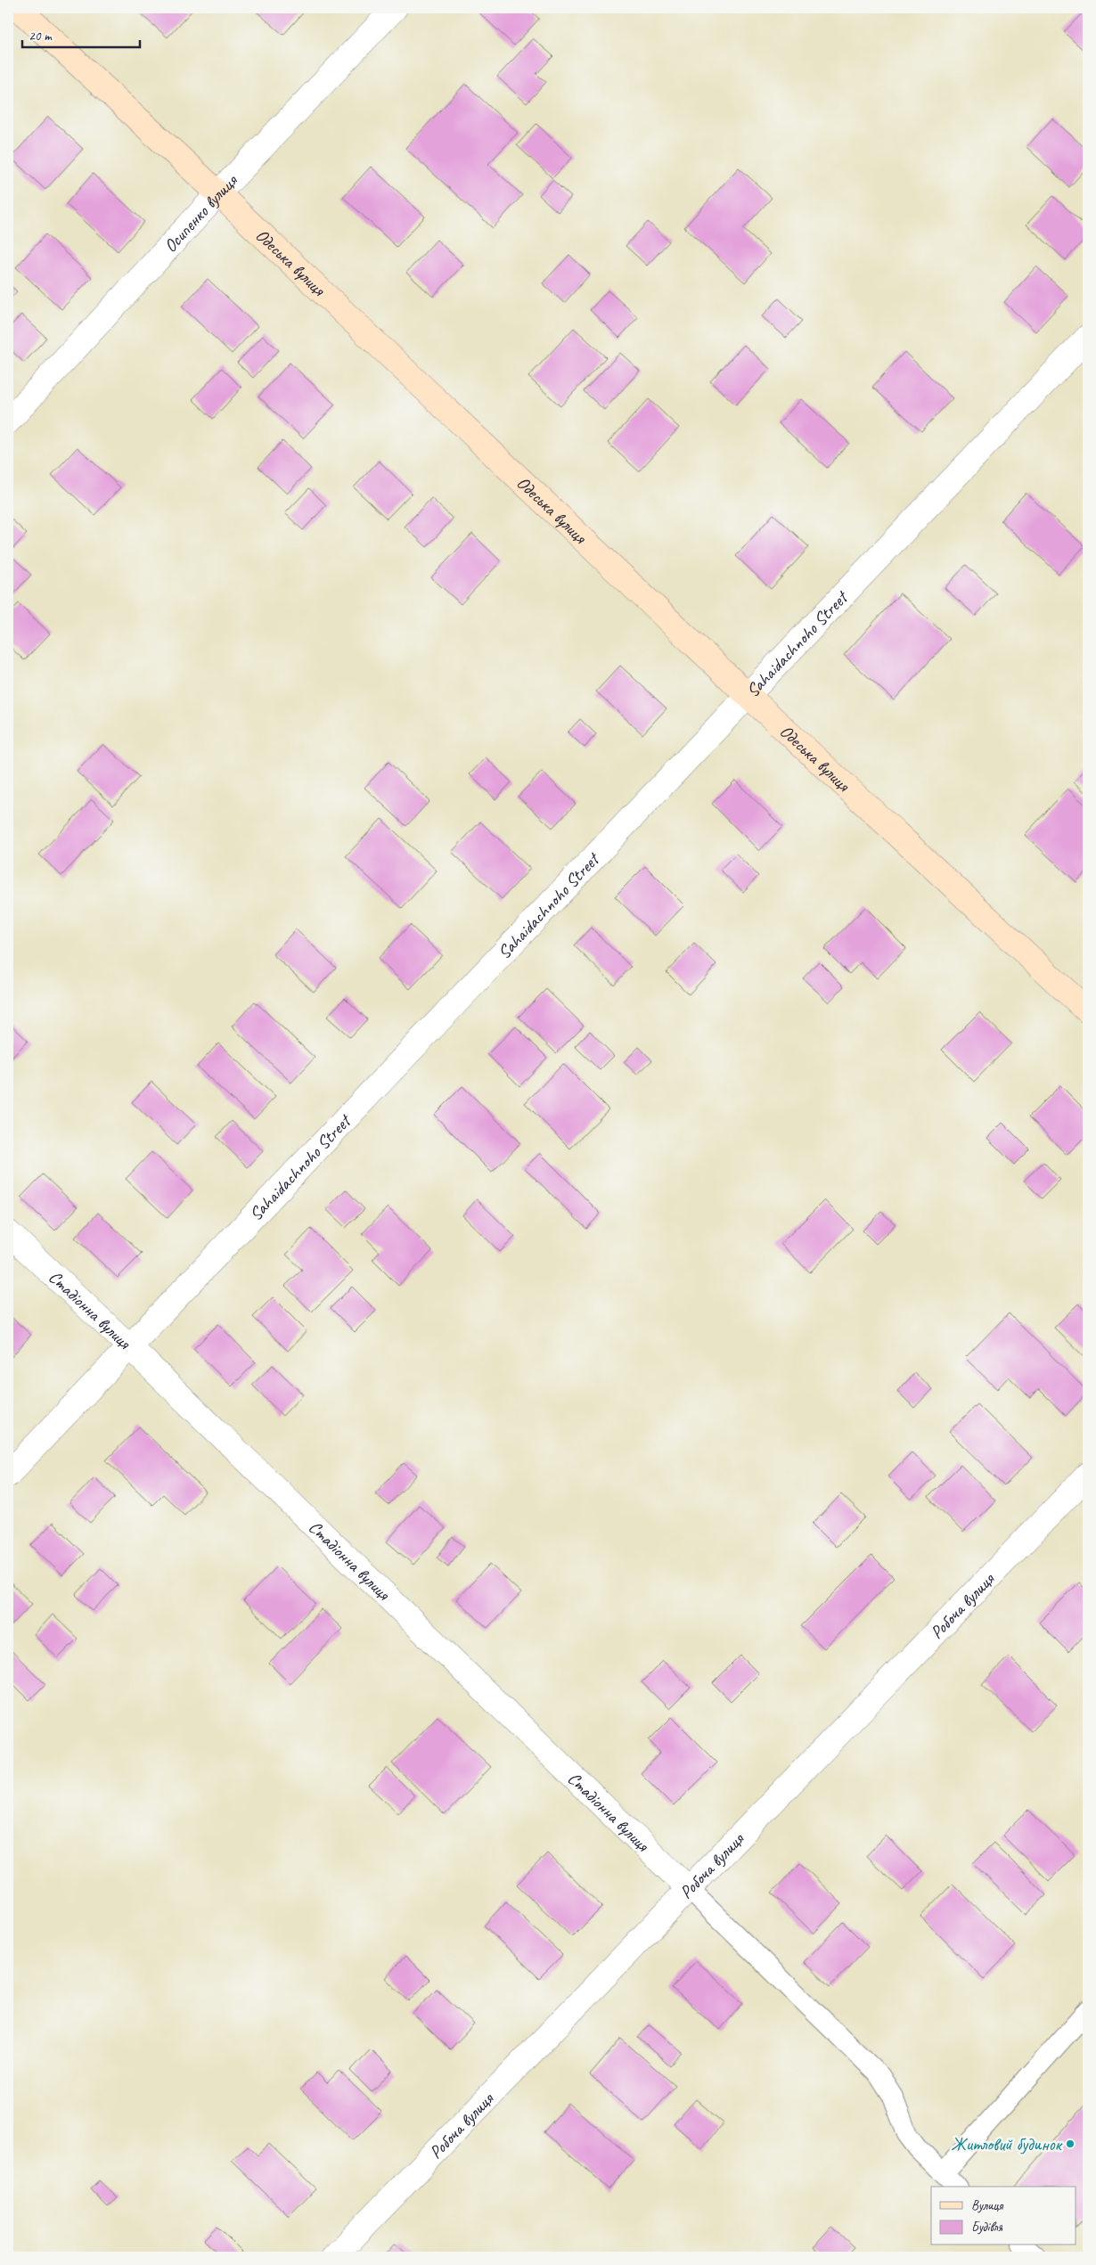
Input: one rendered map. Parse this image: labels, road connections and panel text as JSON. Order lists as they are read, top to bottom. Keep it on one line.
{"streets":{"street":["Осипенко вулиця","Одеська вулиця","Sahaidachnoho Street","Стадіонна вулиця","Робоча вулиця"]},"crossings":[["Осипенко вулиця","Одеська вулиця"],["Одеська вулиця","Sahaidachnoho Street"],["Sahaidachnoho Street","Стадіонна вулиця"],["Стадіонна вулиця","Робоча вулиця"]],"places":["Житловий будинок"],"legend":["Вулиця","Будівля"],"scale_bar":"20 m"}
